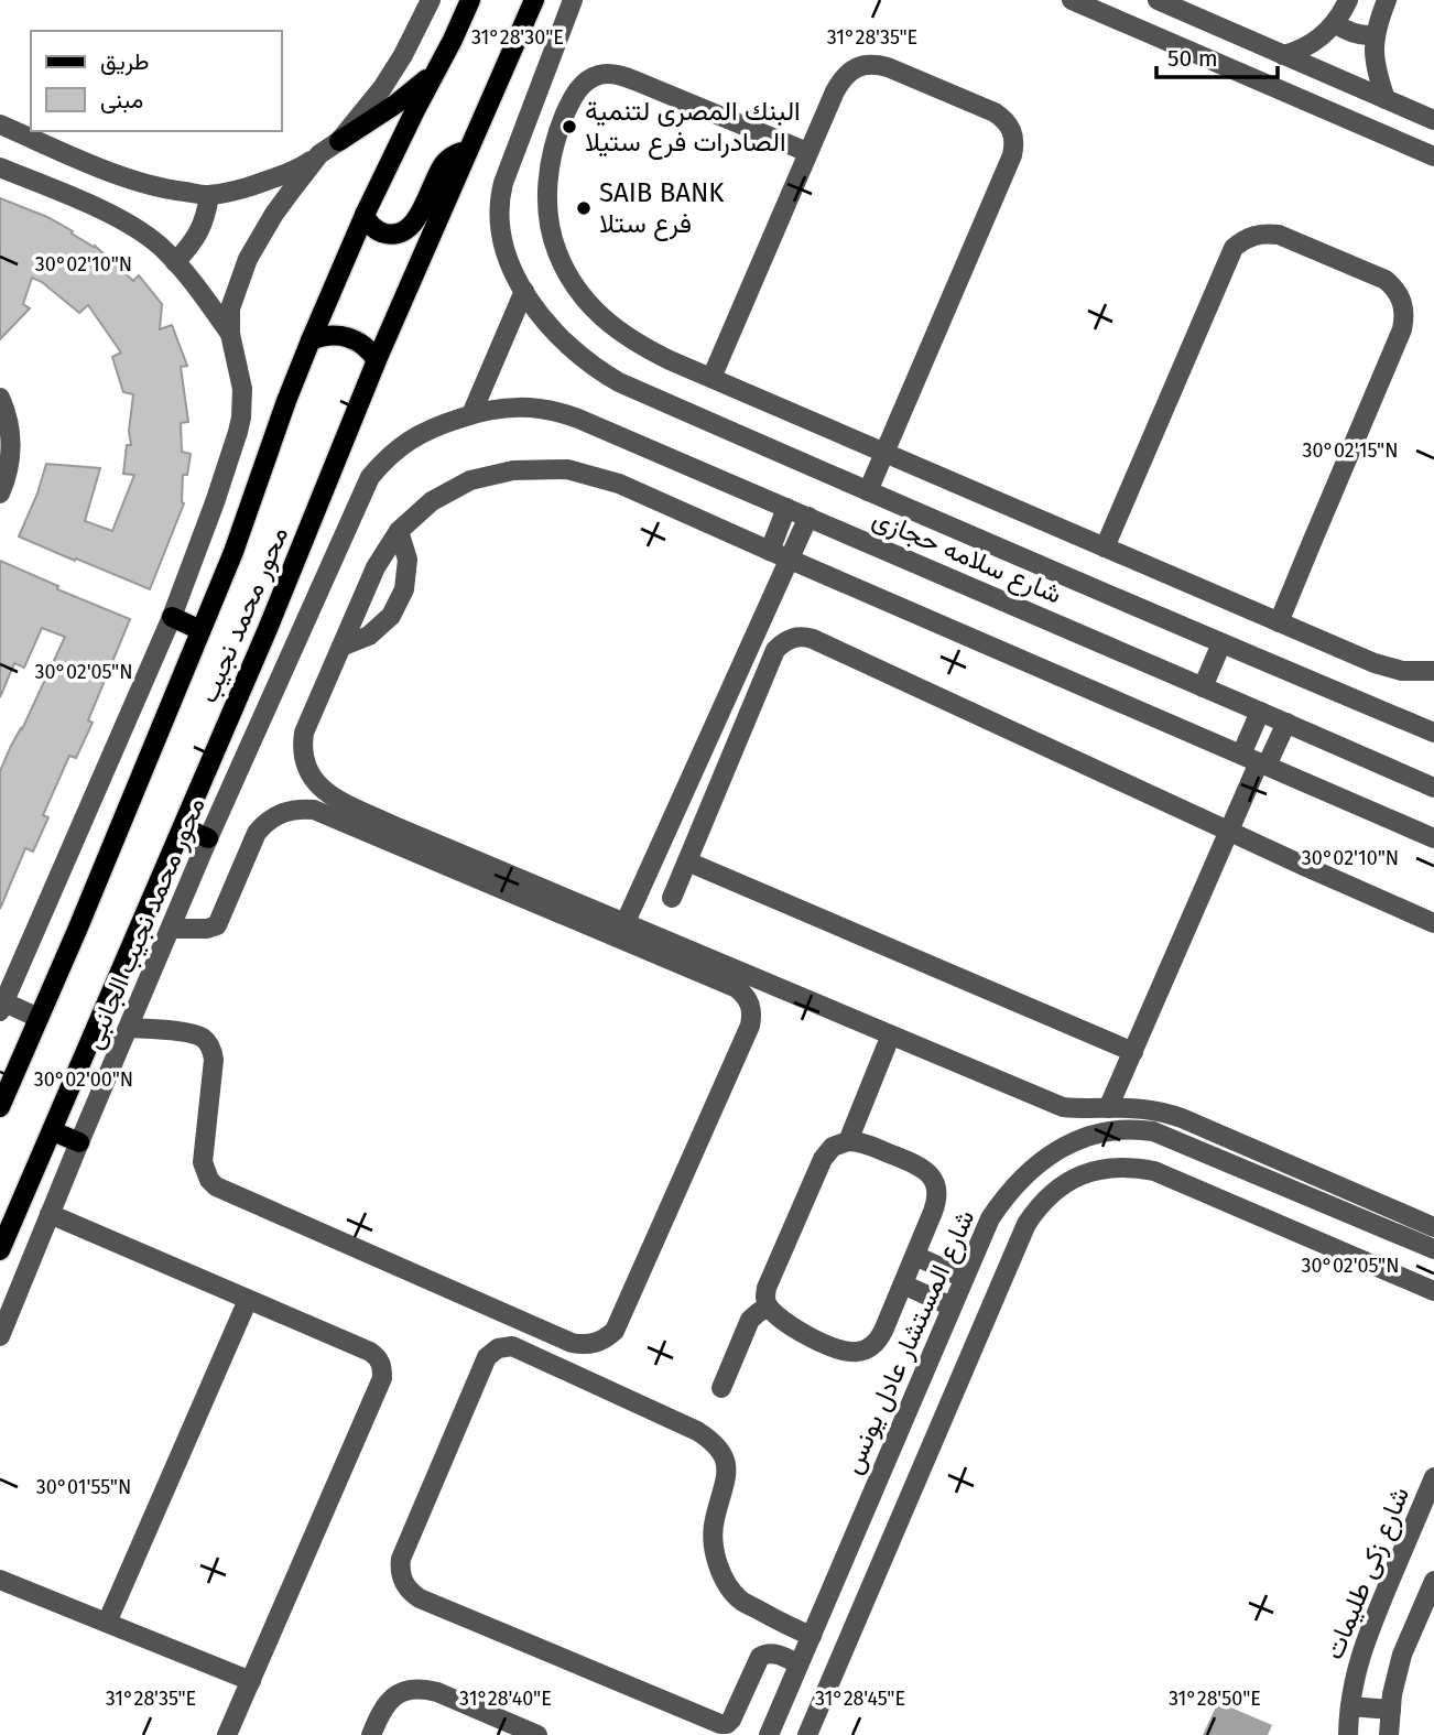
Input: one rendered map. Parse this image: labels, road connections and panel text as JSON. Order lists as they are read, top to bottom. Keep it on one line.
{"streets":{"main road":["محور محمد نجيب"],"street":["شارع سلامه حجازى","محور محمد نجيب الجانبى","شارع المستشار عادل يونس","شارع زكى طليمات"]},"crossings":[["شارع سلامه حجازى","محور محمد نجيب الجانبى"]],"places":["البنك المصرى لتنمية الصادرات فرع ستيلا","SAIB BANK فرع ستلا"],"legend":["طريق","مبنى"],"scale_bar":"50 m","coordinates":["31°28'30\"E","31°28'35\"E","30°02'10\"N","30°02'15\"N","30°02'05\"N","30°02'00\"N","30°01'55\"N","31°28'40\"E","31°28'45\"E","31°28'50\"E"]}
